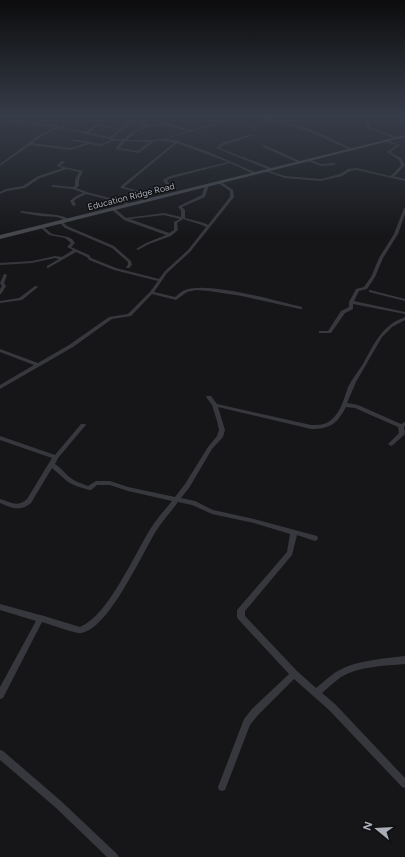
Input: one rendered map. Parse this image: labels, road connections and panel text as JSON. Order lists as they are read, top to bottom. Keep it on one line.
{"streets":{"main road":["Education Ridge Road"]},"north":"left"}
